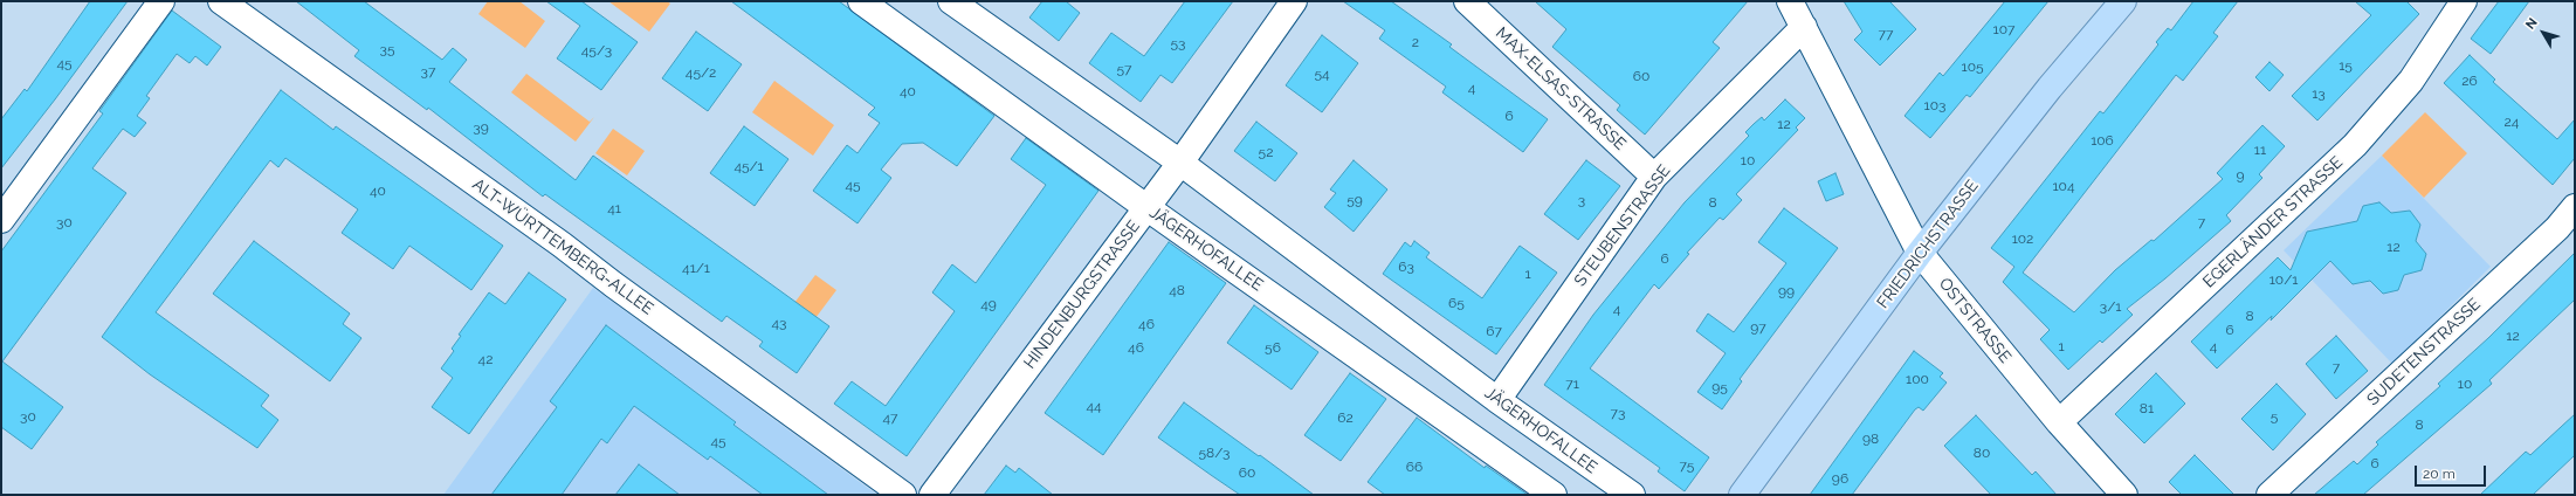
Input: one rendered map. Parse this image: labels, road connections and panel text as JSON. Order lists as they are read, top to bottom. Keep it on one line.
{"streets":{"main road":["FRIEDRICHSTRASSE"],"street":["MAX-ELSAS-STRASSE","EGERLÄNDER STRASSE","STEUBENSTRASSE","ALT-WÜRTTEMBERG-ALLEE","JÄGERHOFALLEE","HINDENBURGSTRASSE","OSTSTRASSE","SUDETENSTRASSE"]},"crossings":[["MAX-ELSAS-STRASSE","STEUBENSTRASSE"],["EGERLÄNDER STRASSE","OSTSTRASSE"],["STEUBENSTRASSE","JÄGERHOFALLEE"],["STEUBENSTRASSE","OSTSTRASSE"],["FRIEDRICHSTRASSE","OSTSTRASSE"],["JÄGERHOFALLEE","HINDENBURGSTRASSE"]],"house_numbers":["107","77","2","53","35","45/3","45","15","105","57","37","45/2","54","60","26","4","40","13","103","6","24","12","39","106","11","52","10","45/1","9","45","104","40","59","3","8","41","30","7","102","12","6","63","41/1","1","10/1","48","99","65","49","3/1","4","8","43","46","97","6","67","12","1","4","46","56","42","7","100","71","10","95","44","81","73","30","5","47","62","8","98","45","58/3","80","6","75","66","60","96"],"scale_bar":"20 m","north":"top left"}
